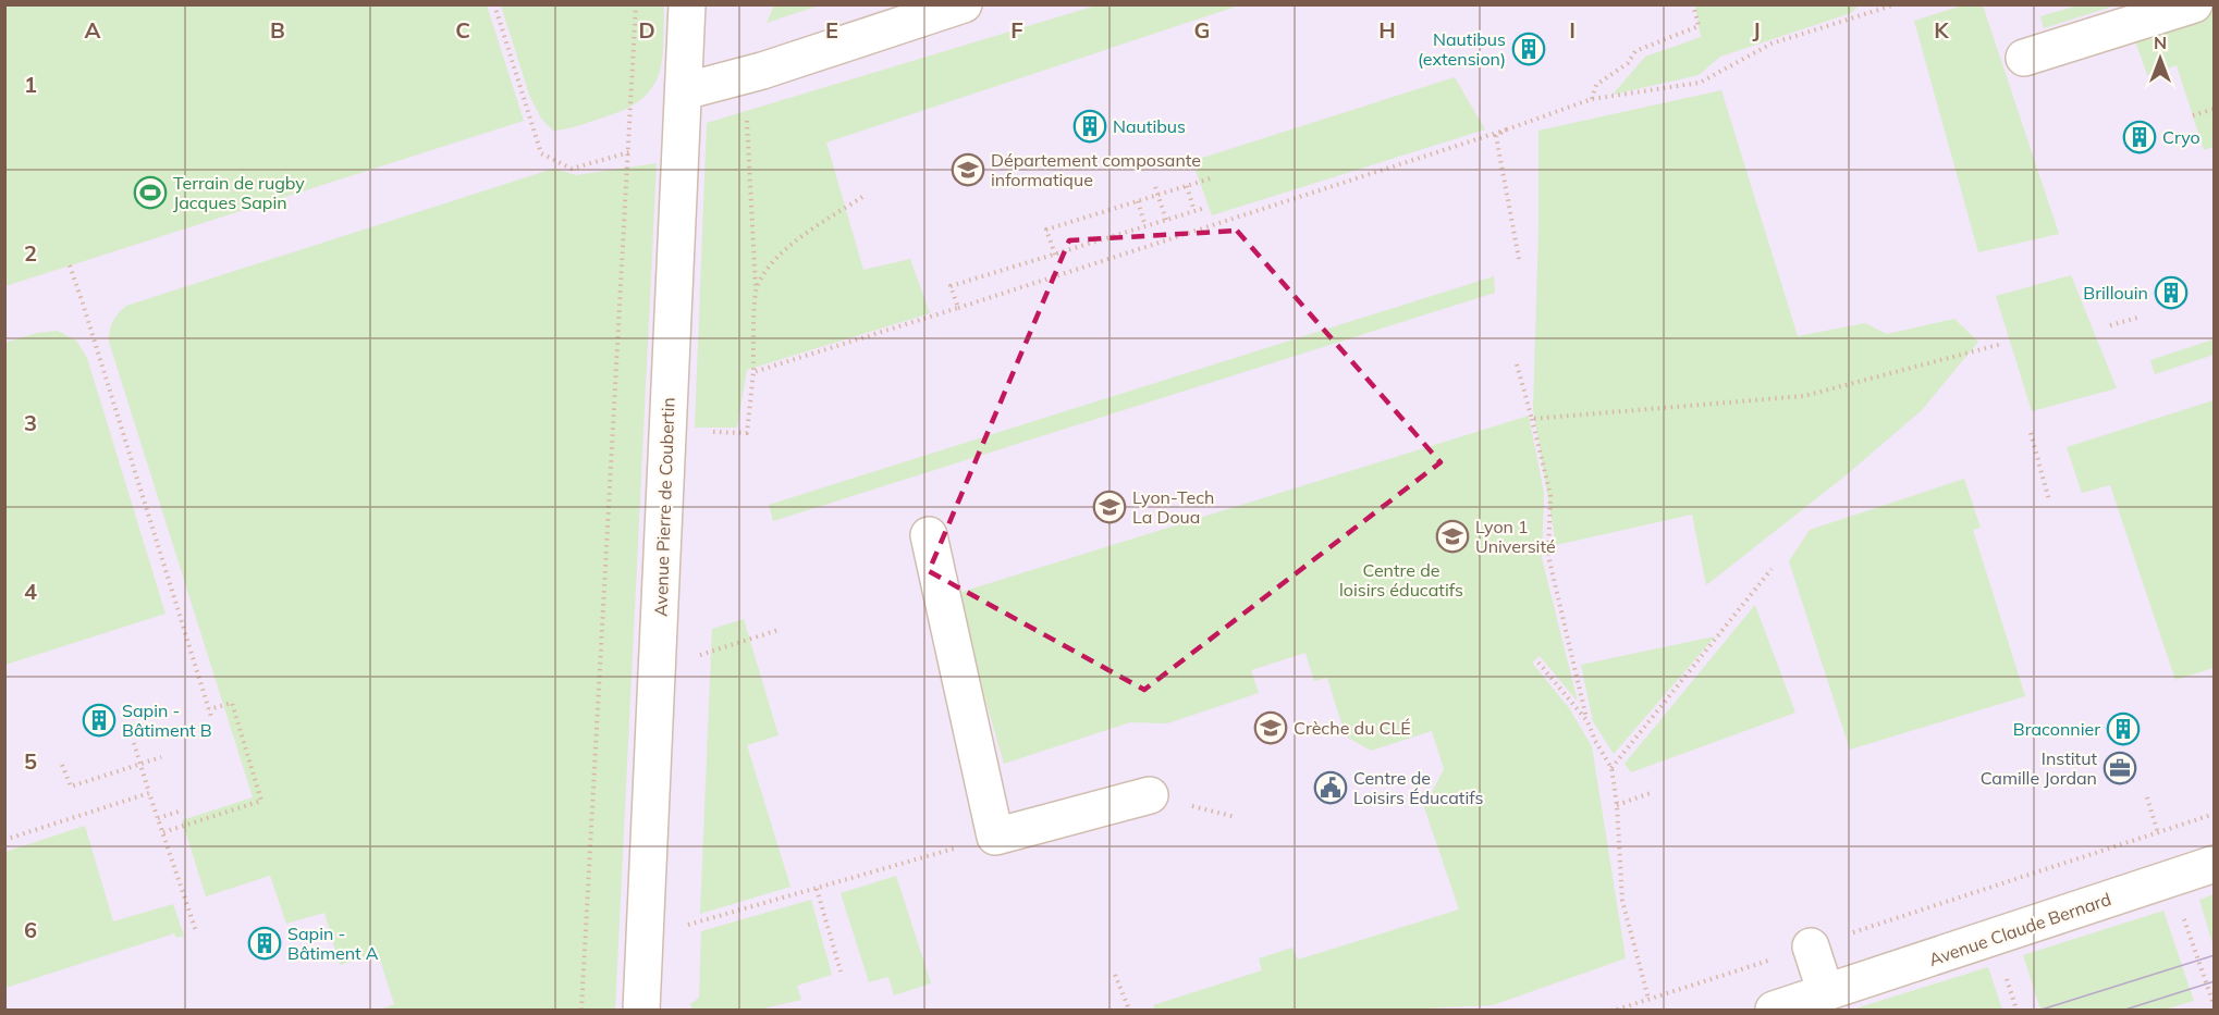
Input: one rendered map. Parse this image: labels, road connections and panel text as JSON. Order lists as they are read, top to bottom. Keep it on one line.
{"streets":{"street":["Avenue Pierre de Coubertin","Avenue Claude Bernard"]},"parks":["Centre de loisirs éducatifs"],"places":{"building":["Nautibus (extension)","Nautibus","Cryo","Brillouin","Sapin - Bâtiment B","Braconnier","Sapin - Bâtiment A"],"school or university":["Département composante informatique","Lyon-Tech La Doua","Lyon 1 Université","Crèche du CLÉ"],"sports":["Terrain de rugby Jacques Sapin"],"office":["Institut Camille Jordan"],"public building":["Centre de Loisirs Éducatifs"]},"north":"top","grid":{"columns":["A","B","C","D","E","F","G","H","I","J","K"],"rows":["1","2","3","4","5","6"]}}
